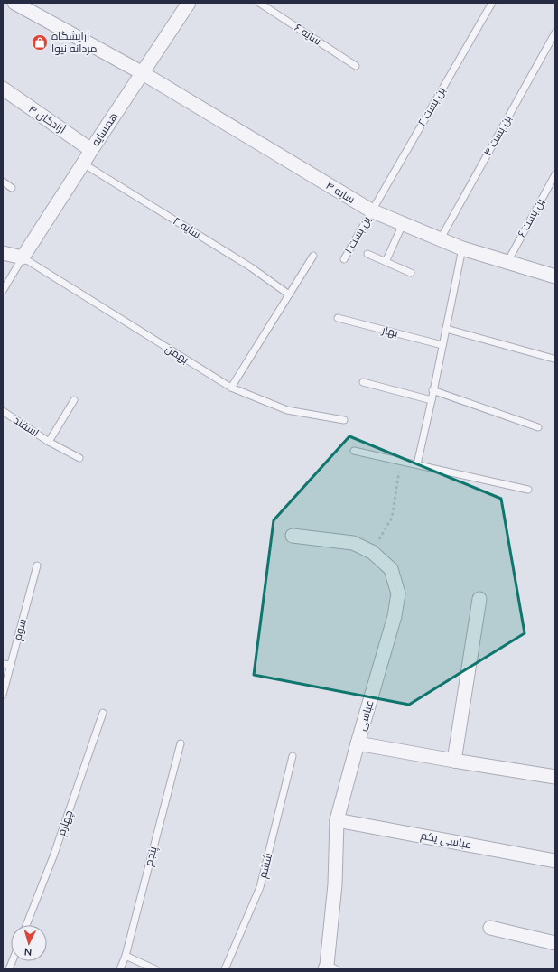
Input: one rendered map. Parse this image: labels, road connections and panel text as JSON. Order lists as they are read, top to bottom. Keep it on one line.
{"streets":{"street":["آزادگان ۴","همسایه","سایه ۴","عباسی","عباسی یکم"],"lane":["سایه ۶","بن بست ۲","بن بست ۴","بن بست ۶","سایه ۲","بن بست ۱","بهار","بهمن","اسفند","سوم","چهارم","پنجم","ششم"]},"crossings":[["بن بست ۲","سایه ۴"],["بن بست ۲","بن بست ۱"],["آزادگان ۴","همسایه"],["همسایه","سایه ۴"],["همسایه","سایه ۲"],["همسایه","بهمن"],["بن بست ۴","سایه ۴"],["سایه ۴","بن بست ۶"],["سایه ۴","بن بست ۱"],["عباسی","عباسی یکم"]],"places":{"shop":["ارایشگاه مردانه نیوا"]},"north":"bottom"}
